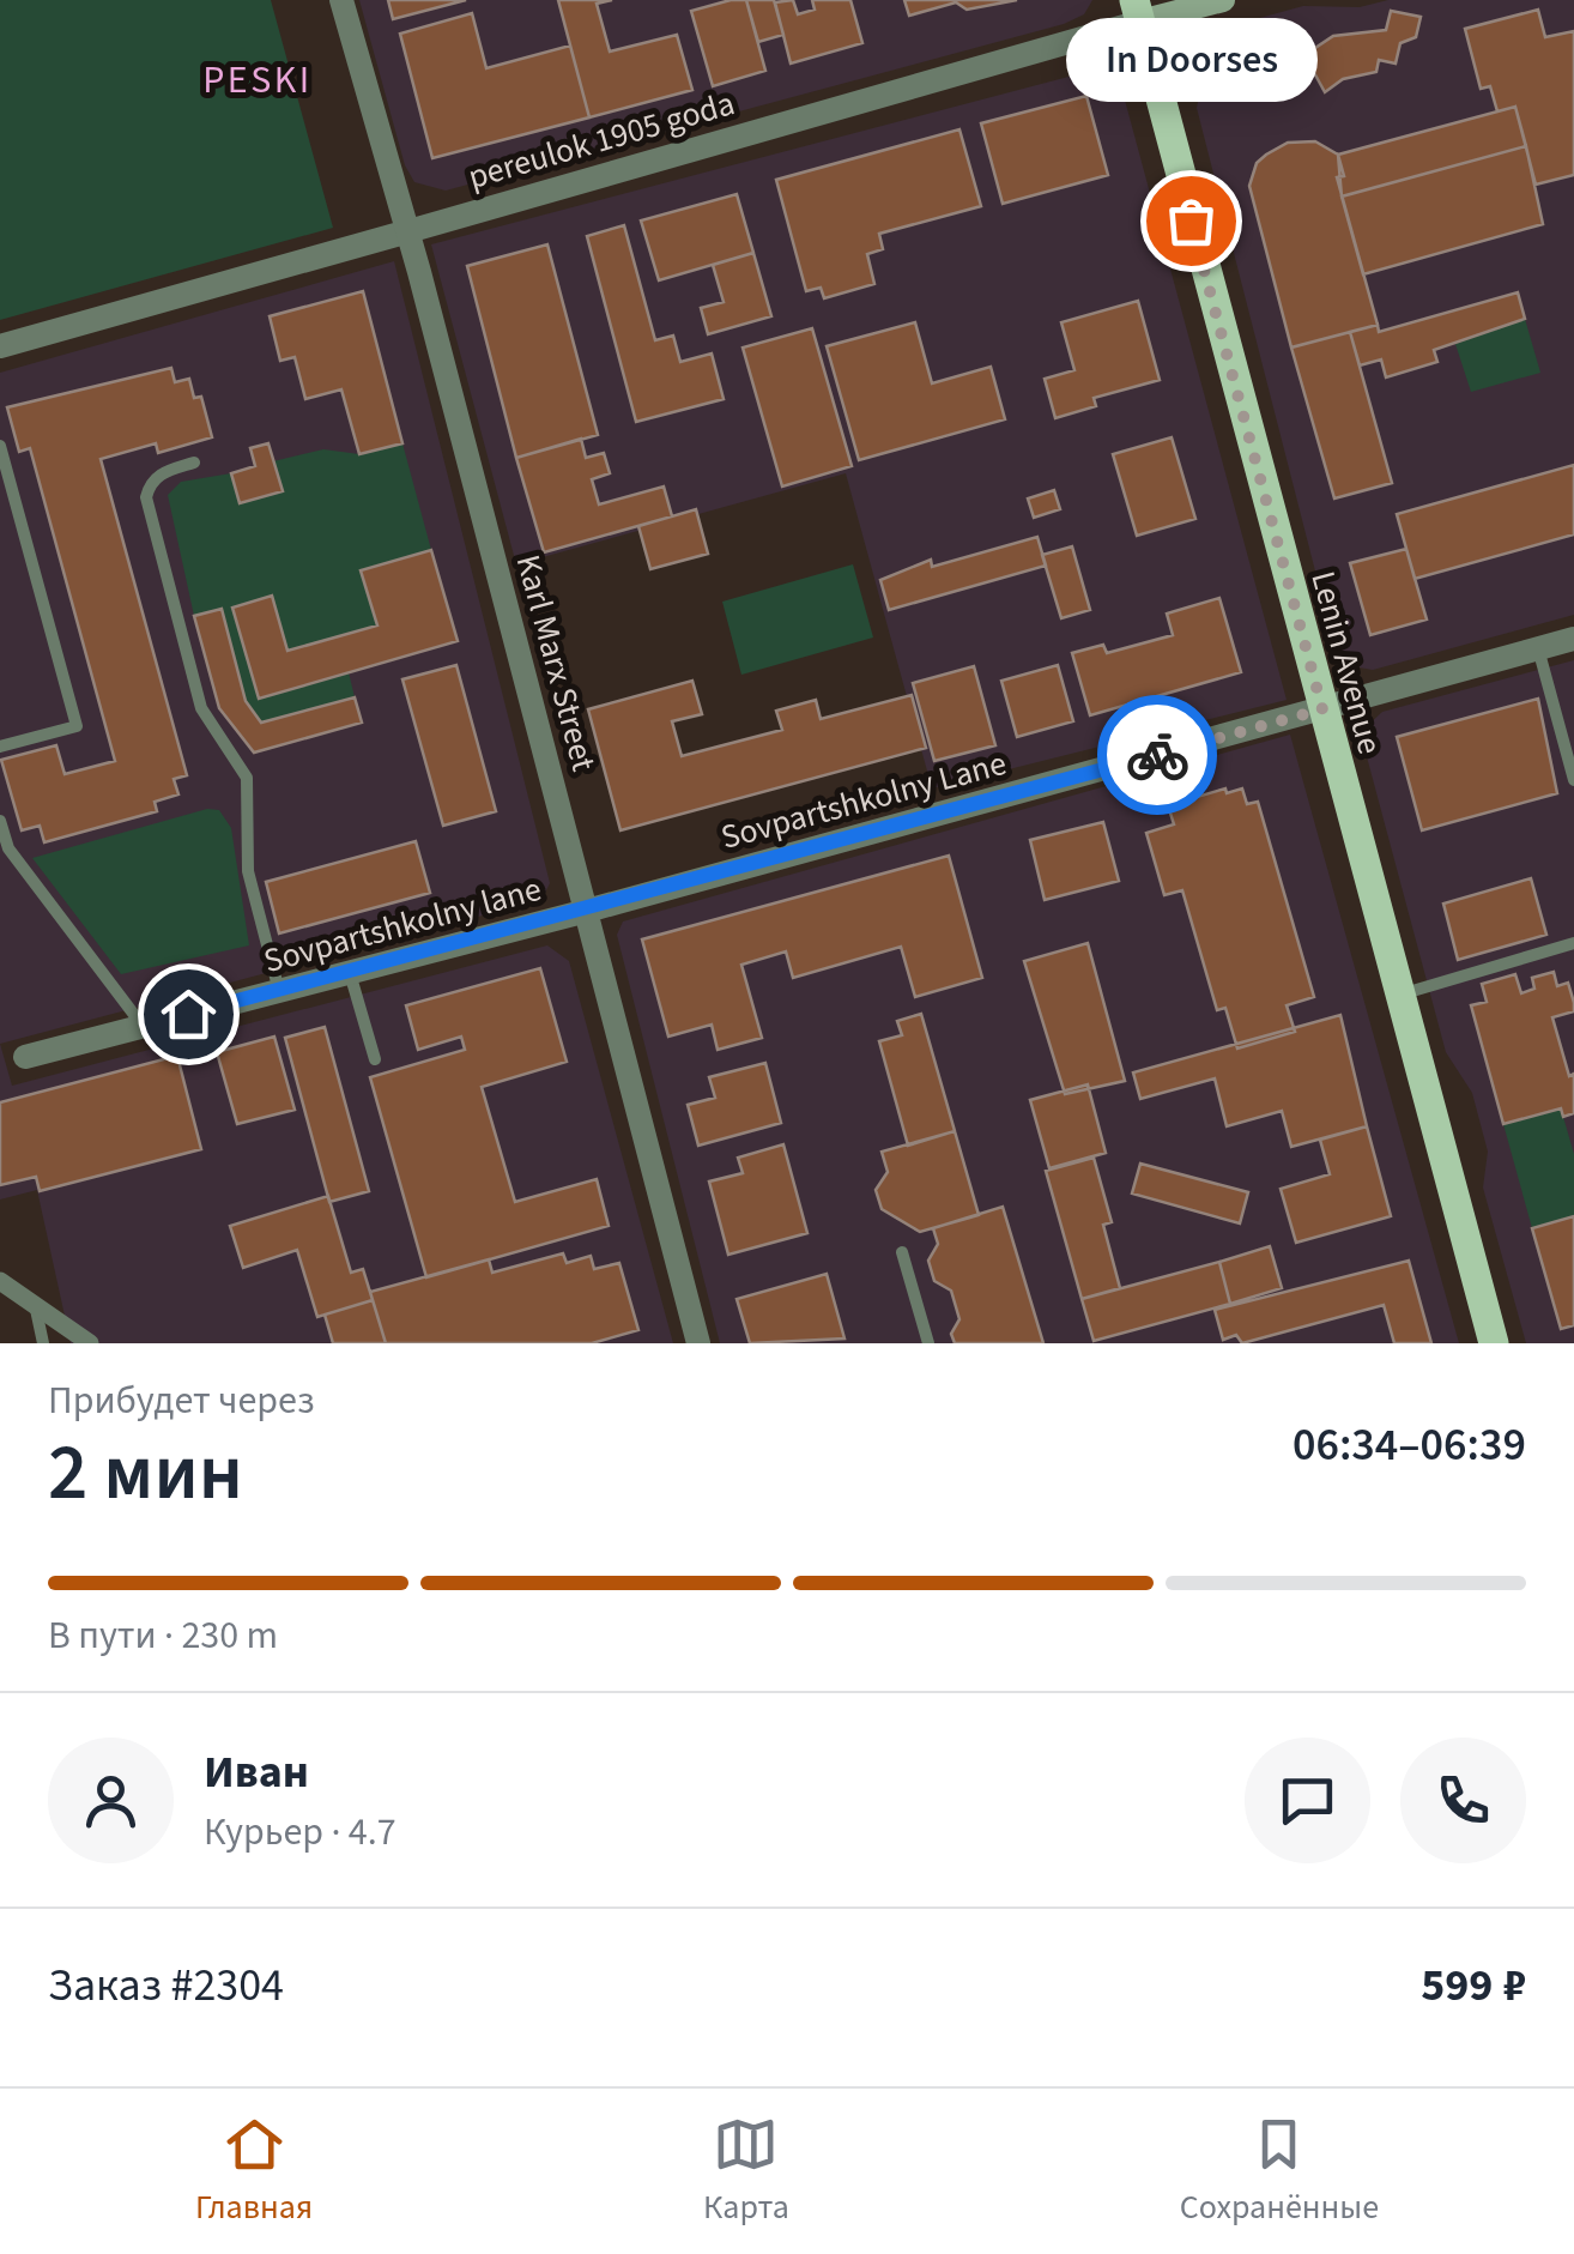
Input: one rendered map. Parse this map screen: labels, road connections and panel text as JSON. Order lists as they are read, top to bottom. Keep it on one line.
{"streets":{"main road":["pereulok 1905 goda","Lenin Avenue"],"street":["Karl Marx Street","Sovpartshkolny Lane","Sovpartshkolny lane"]},"crossings":[["pereulok 1905 goda","Karl Marx Street"],["pereulok 1905 goda","Lenin Avenue"],["Karl Marx Street","Sovpartshkolny Lane"],["Karl Marx Street","Sovpartshkolny lane"],["Lenin Avenue","Sovpartshkolny Lane"],["Sovpartshkolny Lane","Sovpartshkolny lane"]],"districts":["PESKI"],"places":["In Doorses"],"page":{"bubble":"In Doorses","heading":["2 мин","Прибудет через","06:34–06:39"],"panel":["Иван","Курьер · 4.7","Заказ #2304","599 ₽"],"bar":"В пути · 230 m","tabs":["Главная","Карта","Сохранённые"]}}
